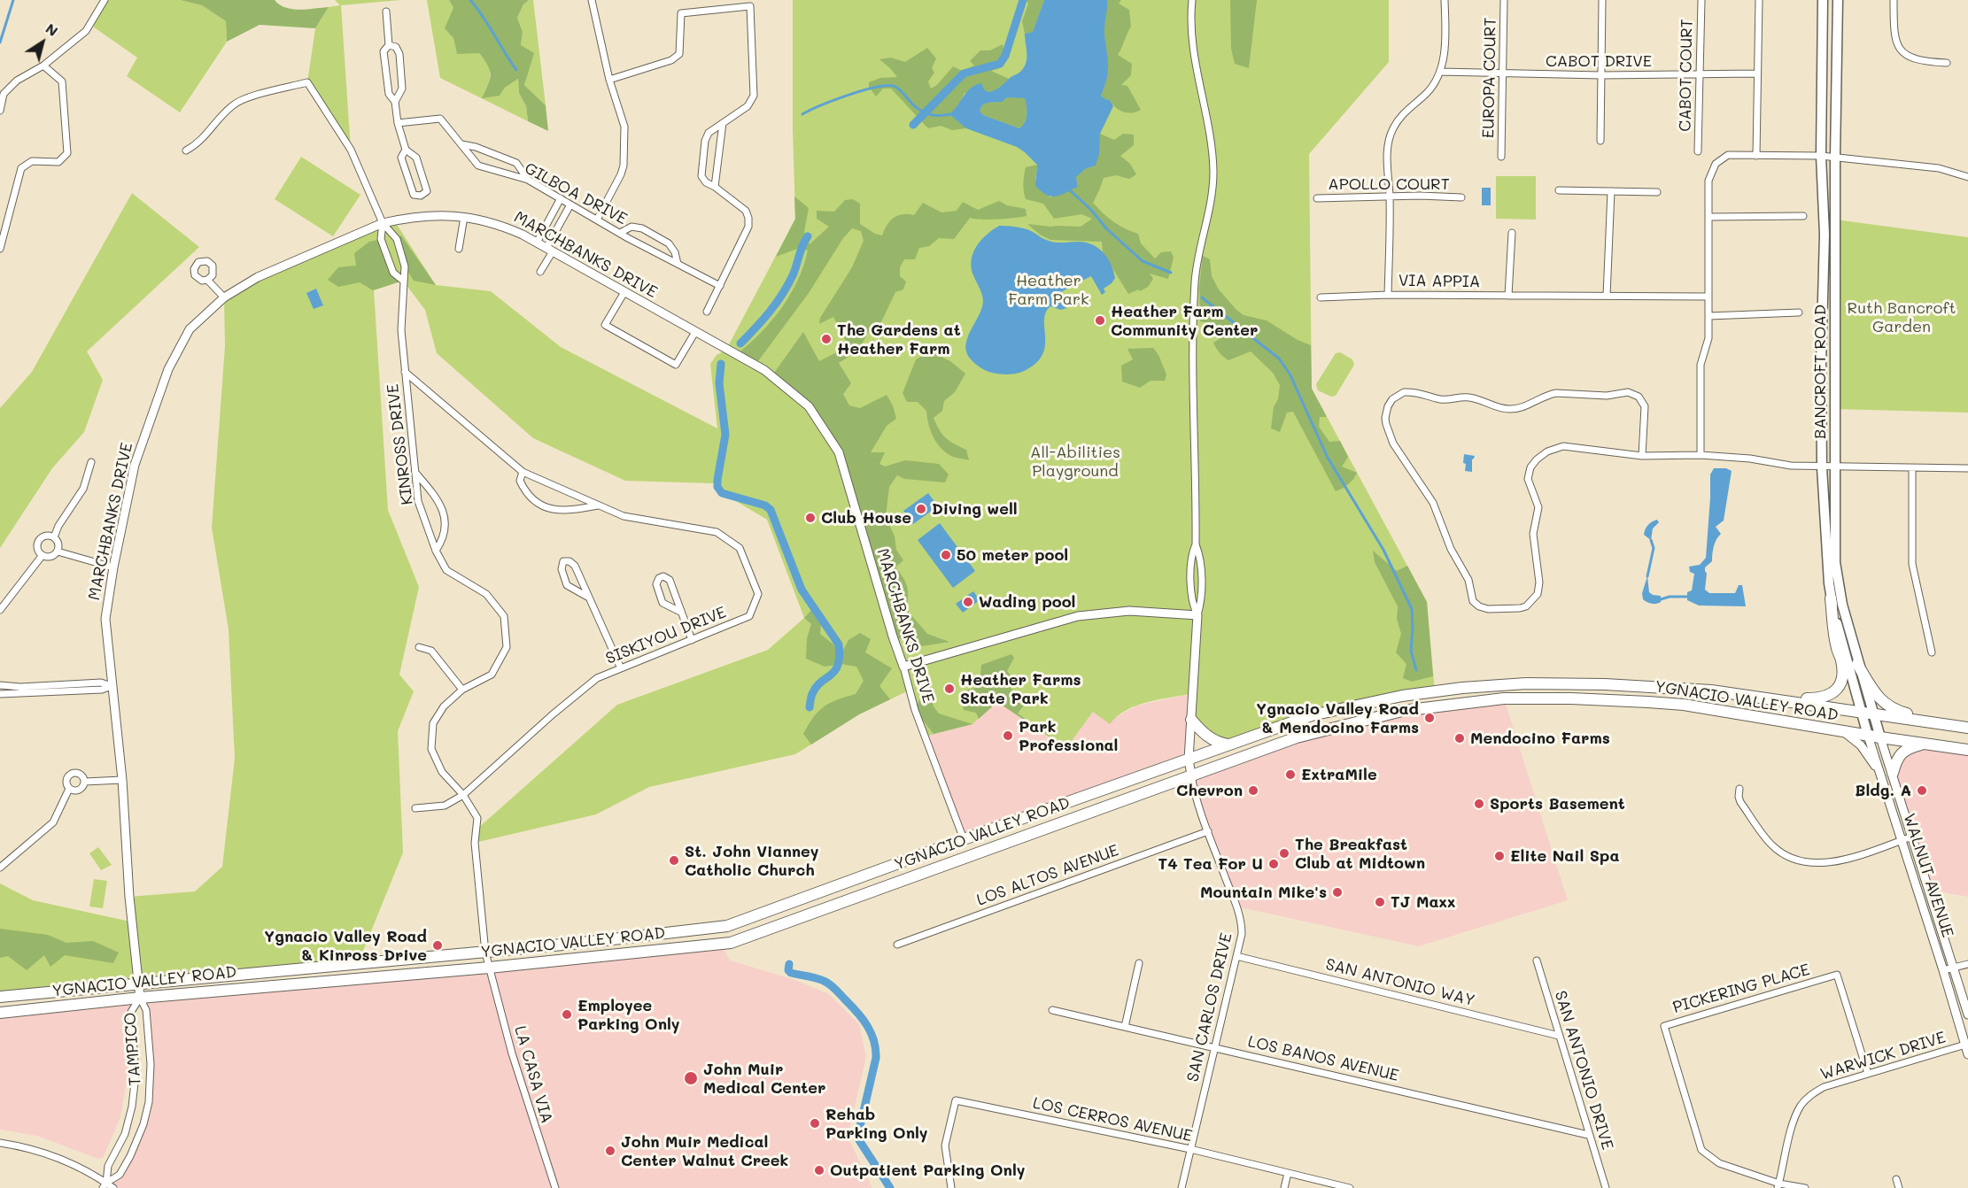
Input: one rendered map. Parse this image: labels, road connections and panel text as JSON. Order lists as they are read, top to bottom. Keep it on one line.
{"streets":{"highway":["YGNACIO VALLEY ROAD"],"main road":["BANCROFT ROAD"],"street":["CABOT DRIVE","CABOT COURT","EUROPA COURT","APOLLO COURT","GILBOA DRIVE","MARCHBANKS DRIVE","VIA APPIA","KINROSS DRIVE","SISKIYOU DRIVE","LOS ALTOS AVENUE","WALNUT AVENUE","SAN ANTONIO WAY","PICKERING PLACE","SAN CARLOS DRIVE","TAMPICO","WARWICK DRIVE","LOS BANOS AVENUE","SAN ANTONIO DRIVE","LA CASA VIA","LOS CERROS AVENUE"]},"crossings":[["CABOT DRIVE","CABOT COURT"],["CABOT DRIVE","EUROPA COURT"],["CABOT DRIVE","VIA APPIA"],["APOLLO COURT","VIA APPIA"],["MARCHBANKS DRIVE","KINROSS DRIVE"],["MARCHBANKS DRIVE","YGNACIO VALLEY ROAD"],["MARCHBANKS DRIVE","TAMPICO"],["BANCROFT ROAD","YGNACIO VALLEY ROAD"],["BANCROFT ROAD","WALNUT AVENUE"],["KINROSS DRIVE","SISKIYOU DRIVE"],["KINROSS DRIVE","YGNACIO VALLEY ROAD"],["KINROSS DRIVE","LA CASA VIA"],["YGNACIO VALLEY ROAD","WALNUT AVENUE"],["YGNACIO VALLEY ROAD","SAN CARLOS DRIVE"],["YGNACIO VALLEY ROAD","TAMPICO"],["YGNACIO VALLEY ROAD","LA CASA VIA"],["LOS ALTOS AVENUE","SAN CARLOS DRIVE"],["WALNUT AVENUE","WARWICK DRIVE"],["SAN ANTONIO WAY","SAN CARLOS DRIVE"],["SAN ANTONIO WAY","SAN ANTONIO DRIVE"],["PICKERING PLACE","WARWICK DRIVE"],["SAN CARLOS DRIVE","LOS BANOS AVENUE"],["SAN CARLOS DRIVE","LOS CERROS AVENUE"],["LOS BANOS AVENUE","SAN ANTONIO DRIVE"]],"parks":["Heather Farm Park","Ruth Bancroft Garden","All-Abilities Playground"],"places":["Heather Farm Community Center","The Gardens at Heather Farm","Diving well","Club House","50 meter pool","Wading pool","Heather Farms Skate Park","Ygnacio Valley Road & Mendocino Farms","Park Professional","Mendocino Farms","ExtraMile","Chevron","Bldg. A","Sports Basement","The Breakfast Club at Midtown","Elite Nail Spa","St. John Vianney Catholic Church","T4 Tea For U","Mountain Mike's","TJ Maxx","Ygnacio Valley Road & Kinross Drive","Employee Parking Only","John Muir Medical Center","Rehab Parking Only","John Muir Medical Center Walnut Creek","Outpatient Parking Only"],"north":"top right"}
